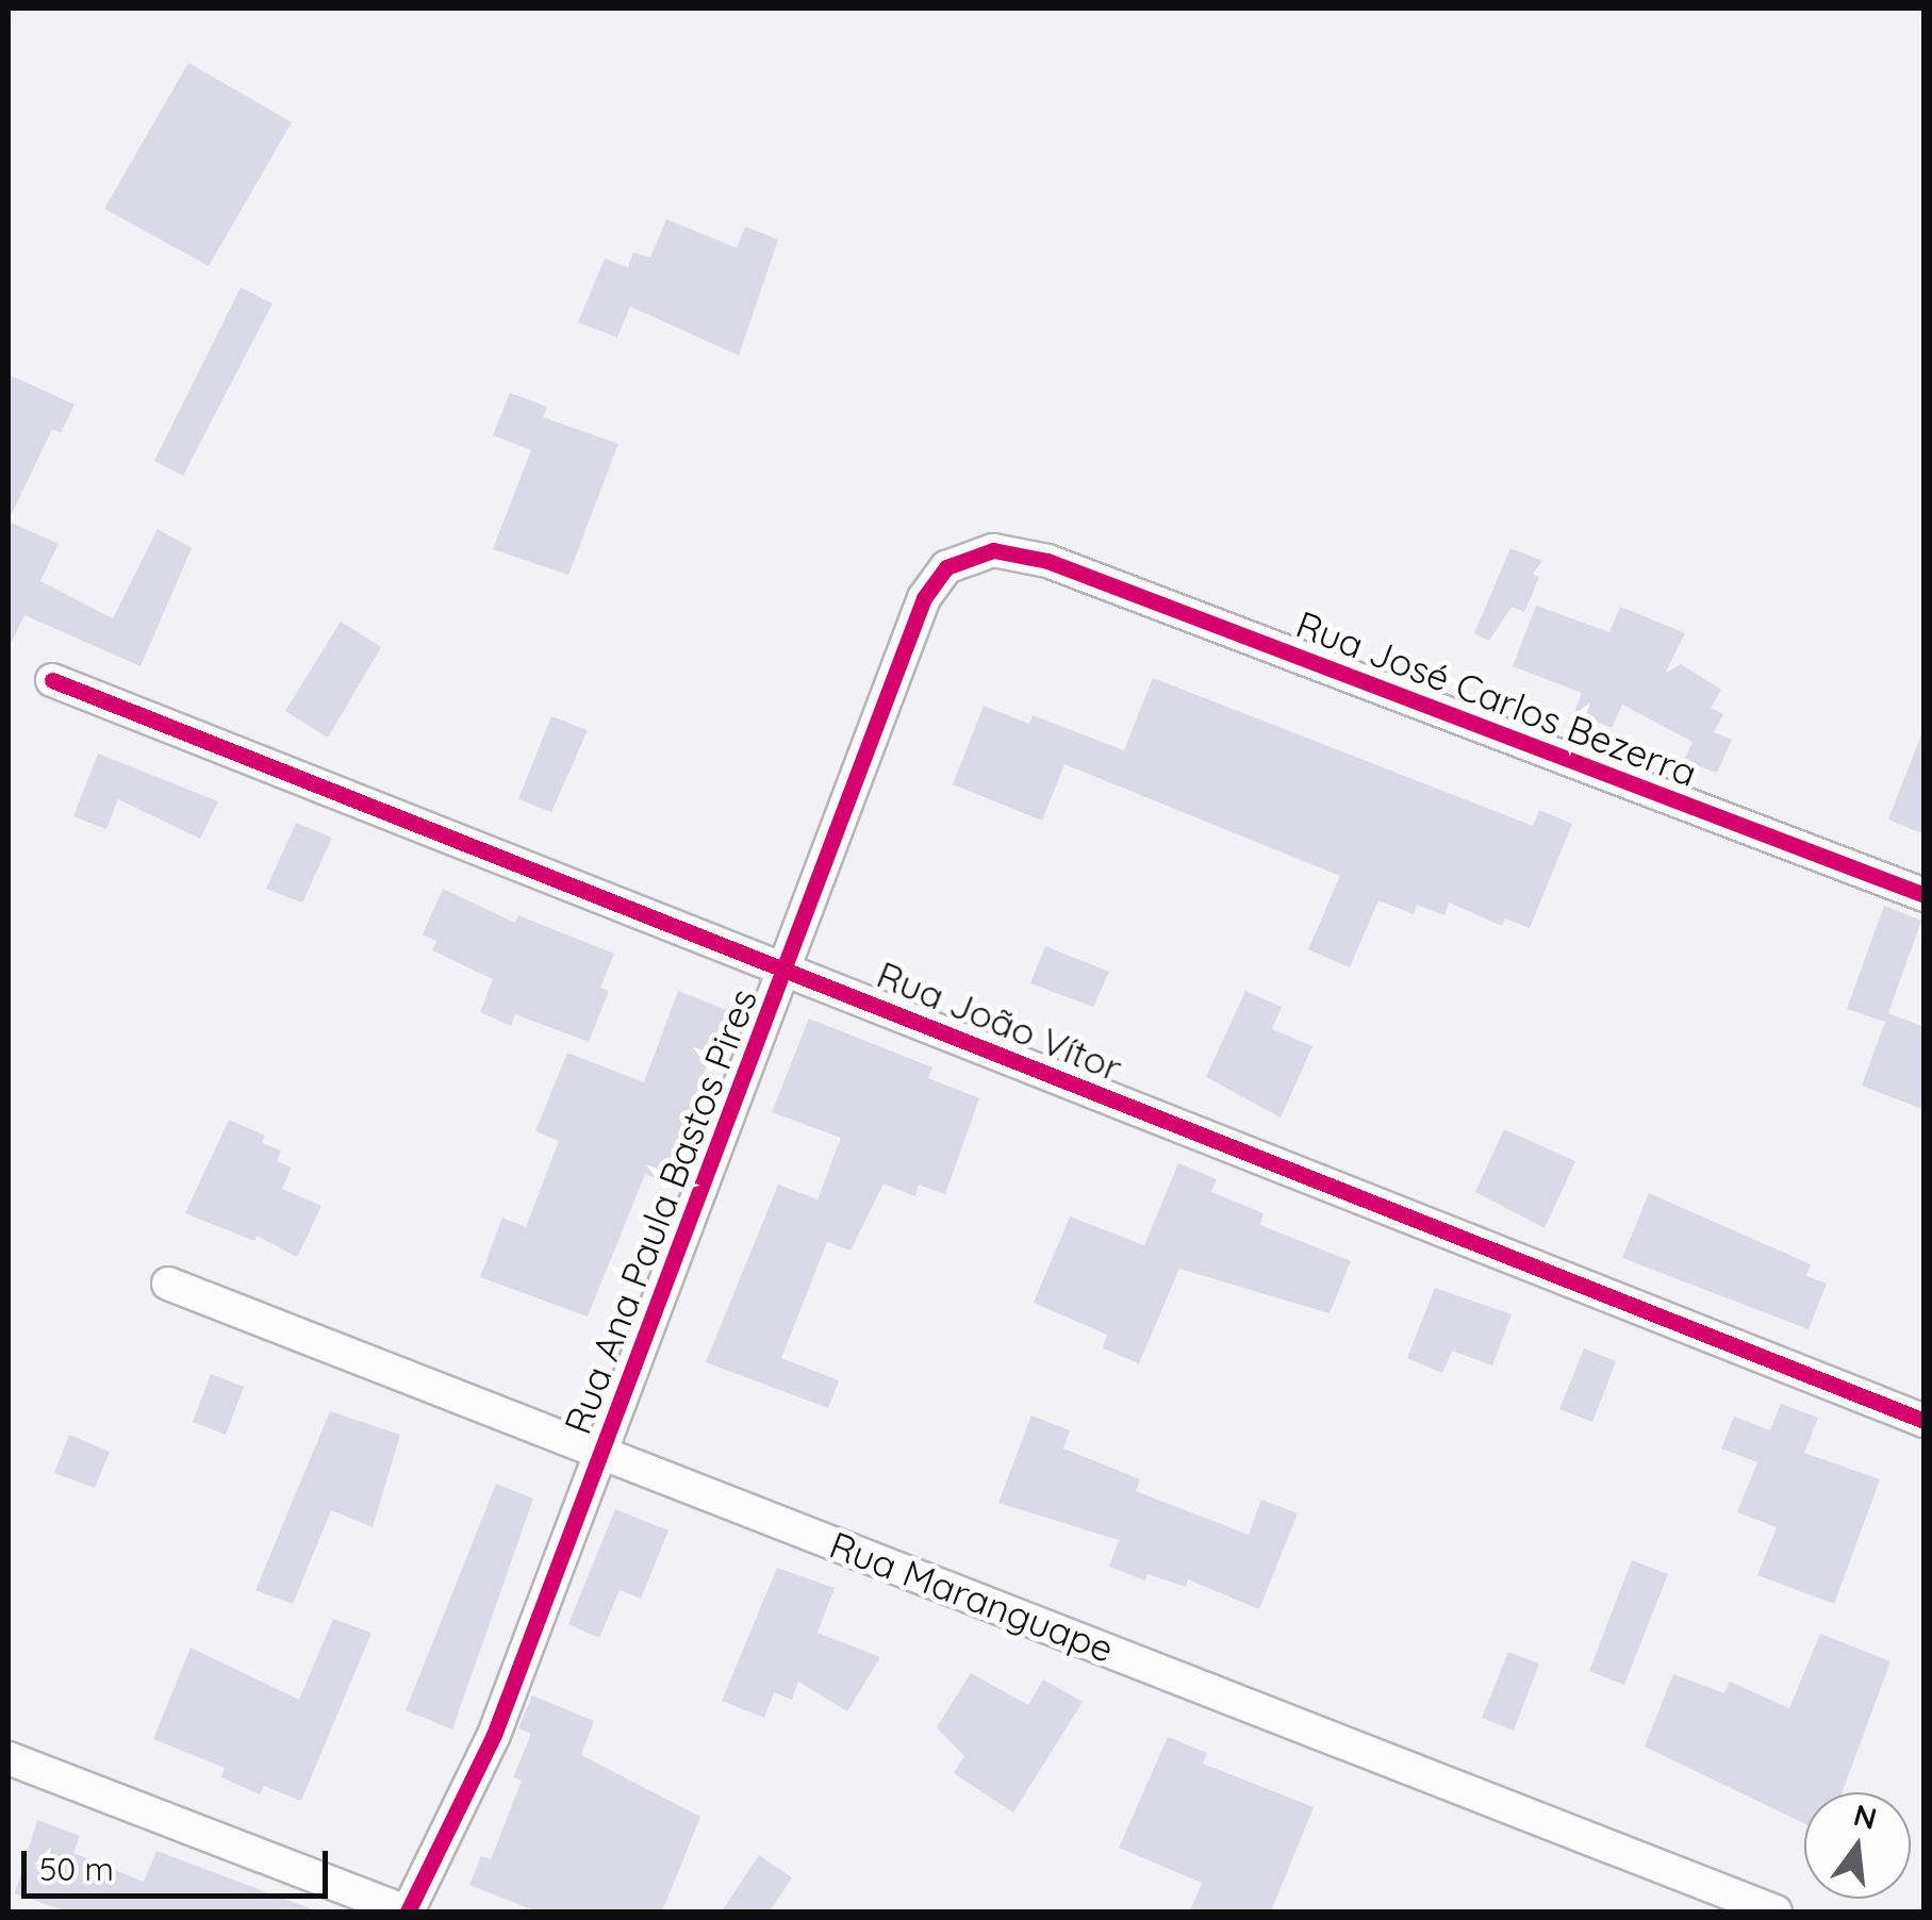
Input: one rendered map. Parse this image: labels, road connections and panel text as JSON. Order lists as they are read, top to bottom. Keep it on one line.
{"streets":{"street":["Rua José Carlos Bezerra","Rua João Vítor","Rua Ana Paula Bastos Pires","Rua Maranguape"]},"crossings":[["Rua José Carlos Bezerra","Rua Ana Paula Bastos Pires"],["Rua João Vítor","Rua Ana Paula Bastos Pires"],["Rua Ana Paula Bastos Pires","Rua Maranguape"]],"scale_bar":"50 m","north":"top"}
